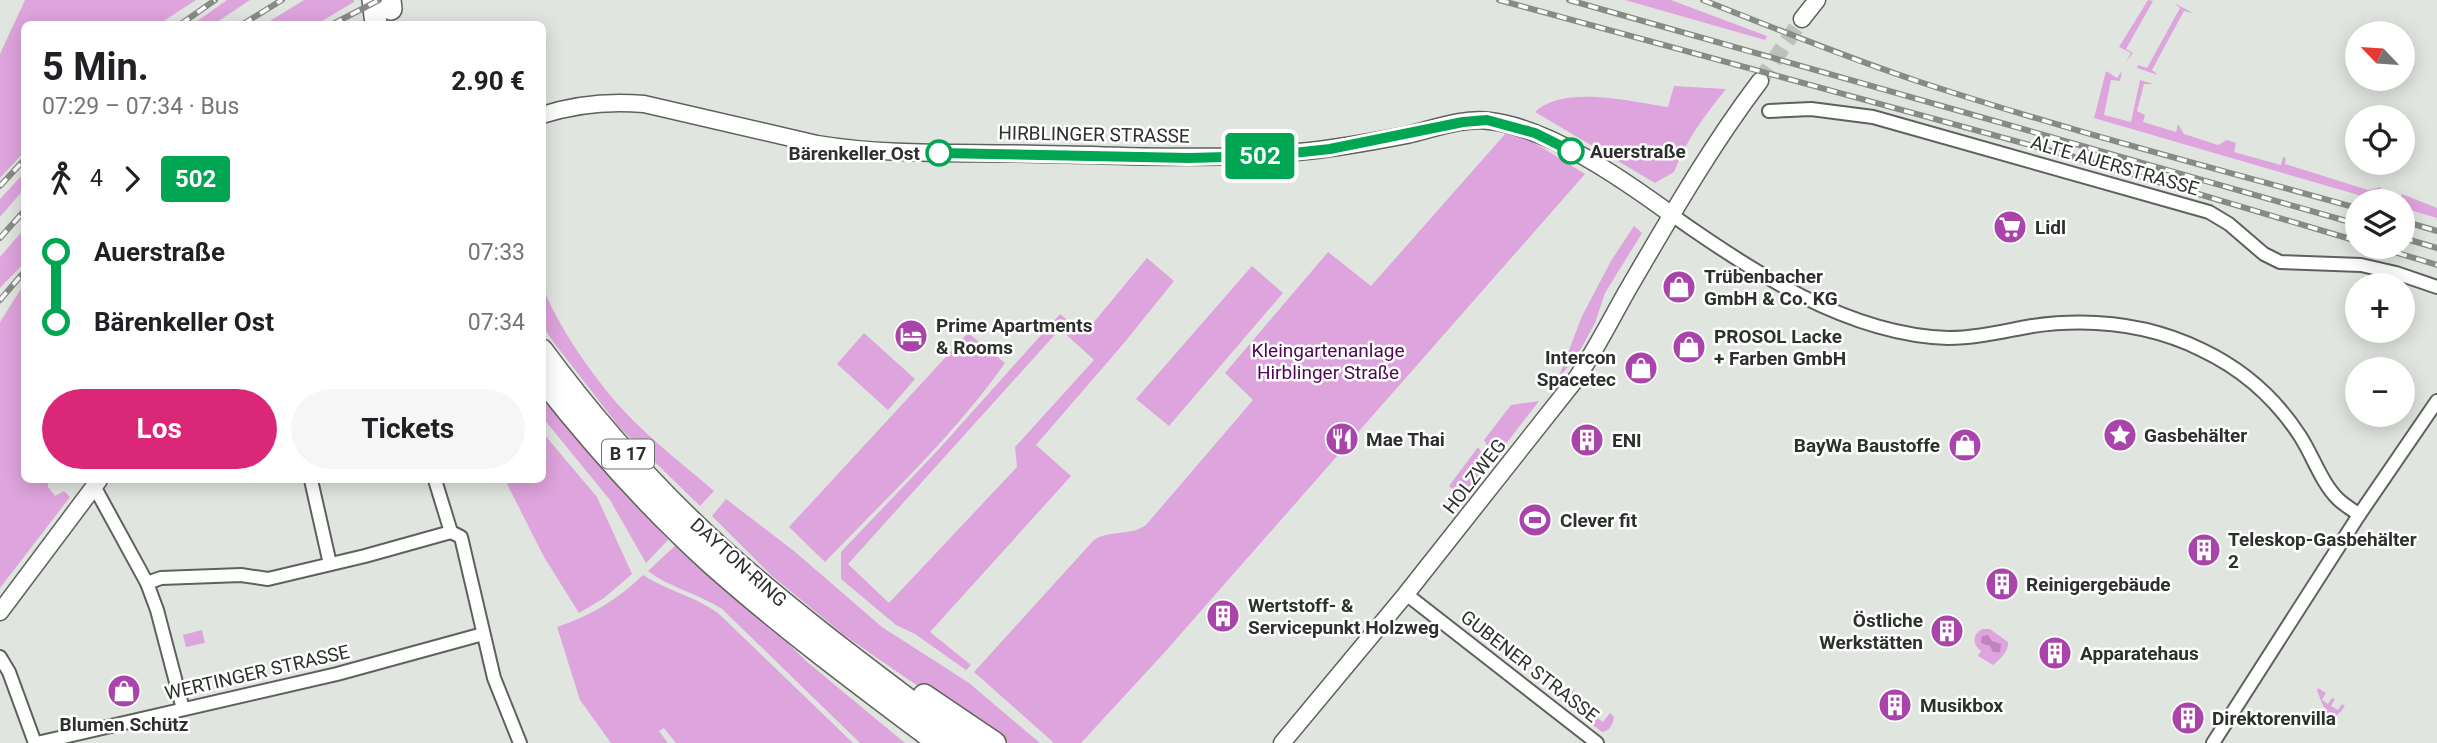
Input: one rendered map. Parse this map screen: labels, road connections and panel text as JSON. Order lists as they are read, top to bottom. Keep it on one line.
{"streets":{"highway":["B 17","DAYTON-RING"],"street":["HIRBLINGER STRASSE","ALTE AUERSTRASSE","HOLZWEG","GUBENER STRASSE","WERTINGER STRASSE"]},"crossings":[["HIRBLINGER STRASSE","HOLZWEG"],["HOLZWEG","GUBENER STRASSE"]],"parks":["Kleingartenanlage Hirblinger Straße"],"places":{"other":["Auerstraße","Bärenkeller Ost"],"supermarket":["Lidl"],"shop":["Trübenbacher GmbH & Co. KG","PROSOL Lacke + Farben GmbH","Intercon Spacetec","BayWa Baustoffe","Blumen Schütz"],"hotel":["Prime Apartments & Rooms"],"place":["Gasbehälter"],"restaurant":["Mae Thai"],"building":["ENI","Teleskop-Gasbehälter 2","Reinigergebäude","Wertstoff- & Servicepunkt Holzweg","Östliche Werkstätten","Apparatehaus","Musikbox","Direktorenvilla"],"sports":["Clever fit"]},"lines":["bus line 502"],"north":"top left","page":{"on_map":"502","map_buttons":["+","−"],"heading":["5 Min.","07:29 – 07:34 · Bus","2.90 €"],"legs":["4","502"],"list":[{"name":"Auerstraße","value":"07:33"},{"name":"Bärenkeller Ost","value":"07:34"}],"buttons":["Los","Tickets"]}}
